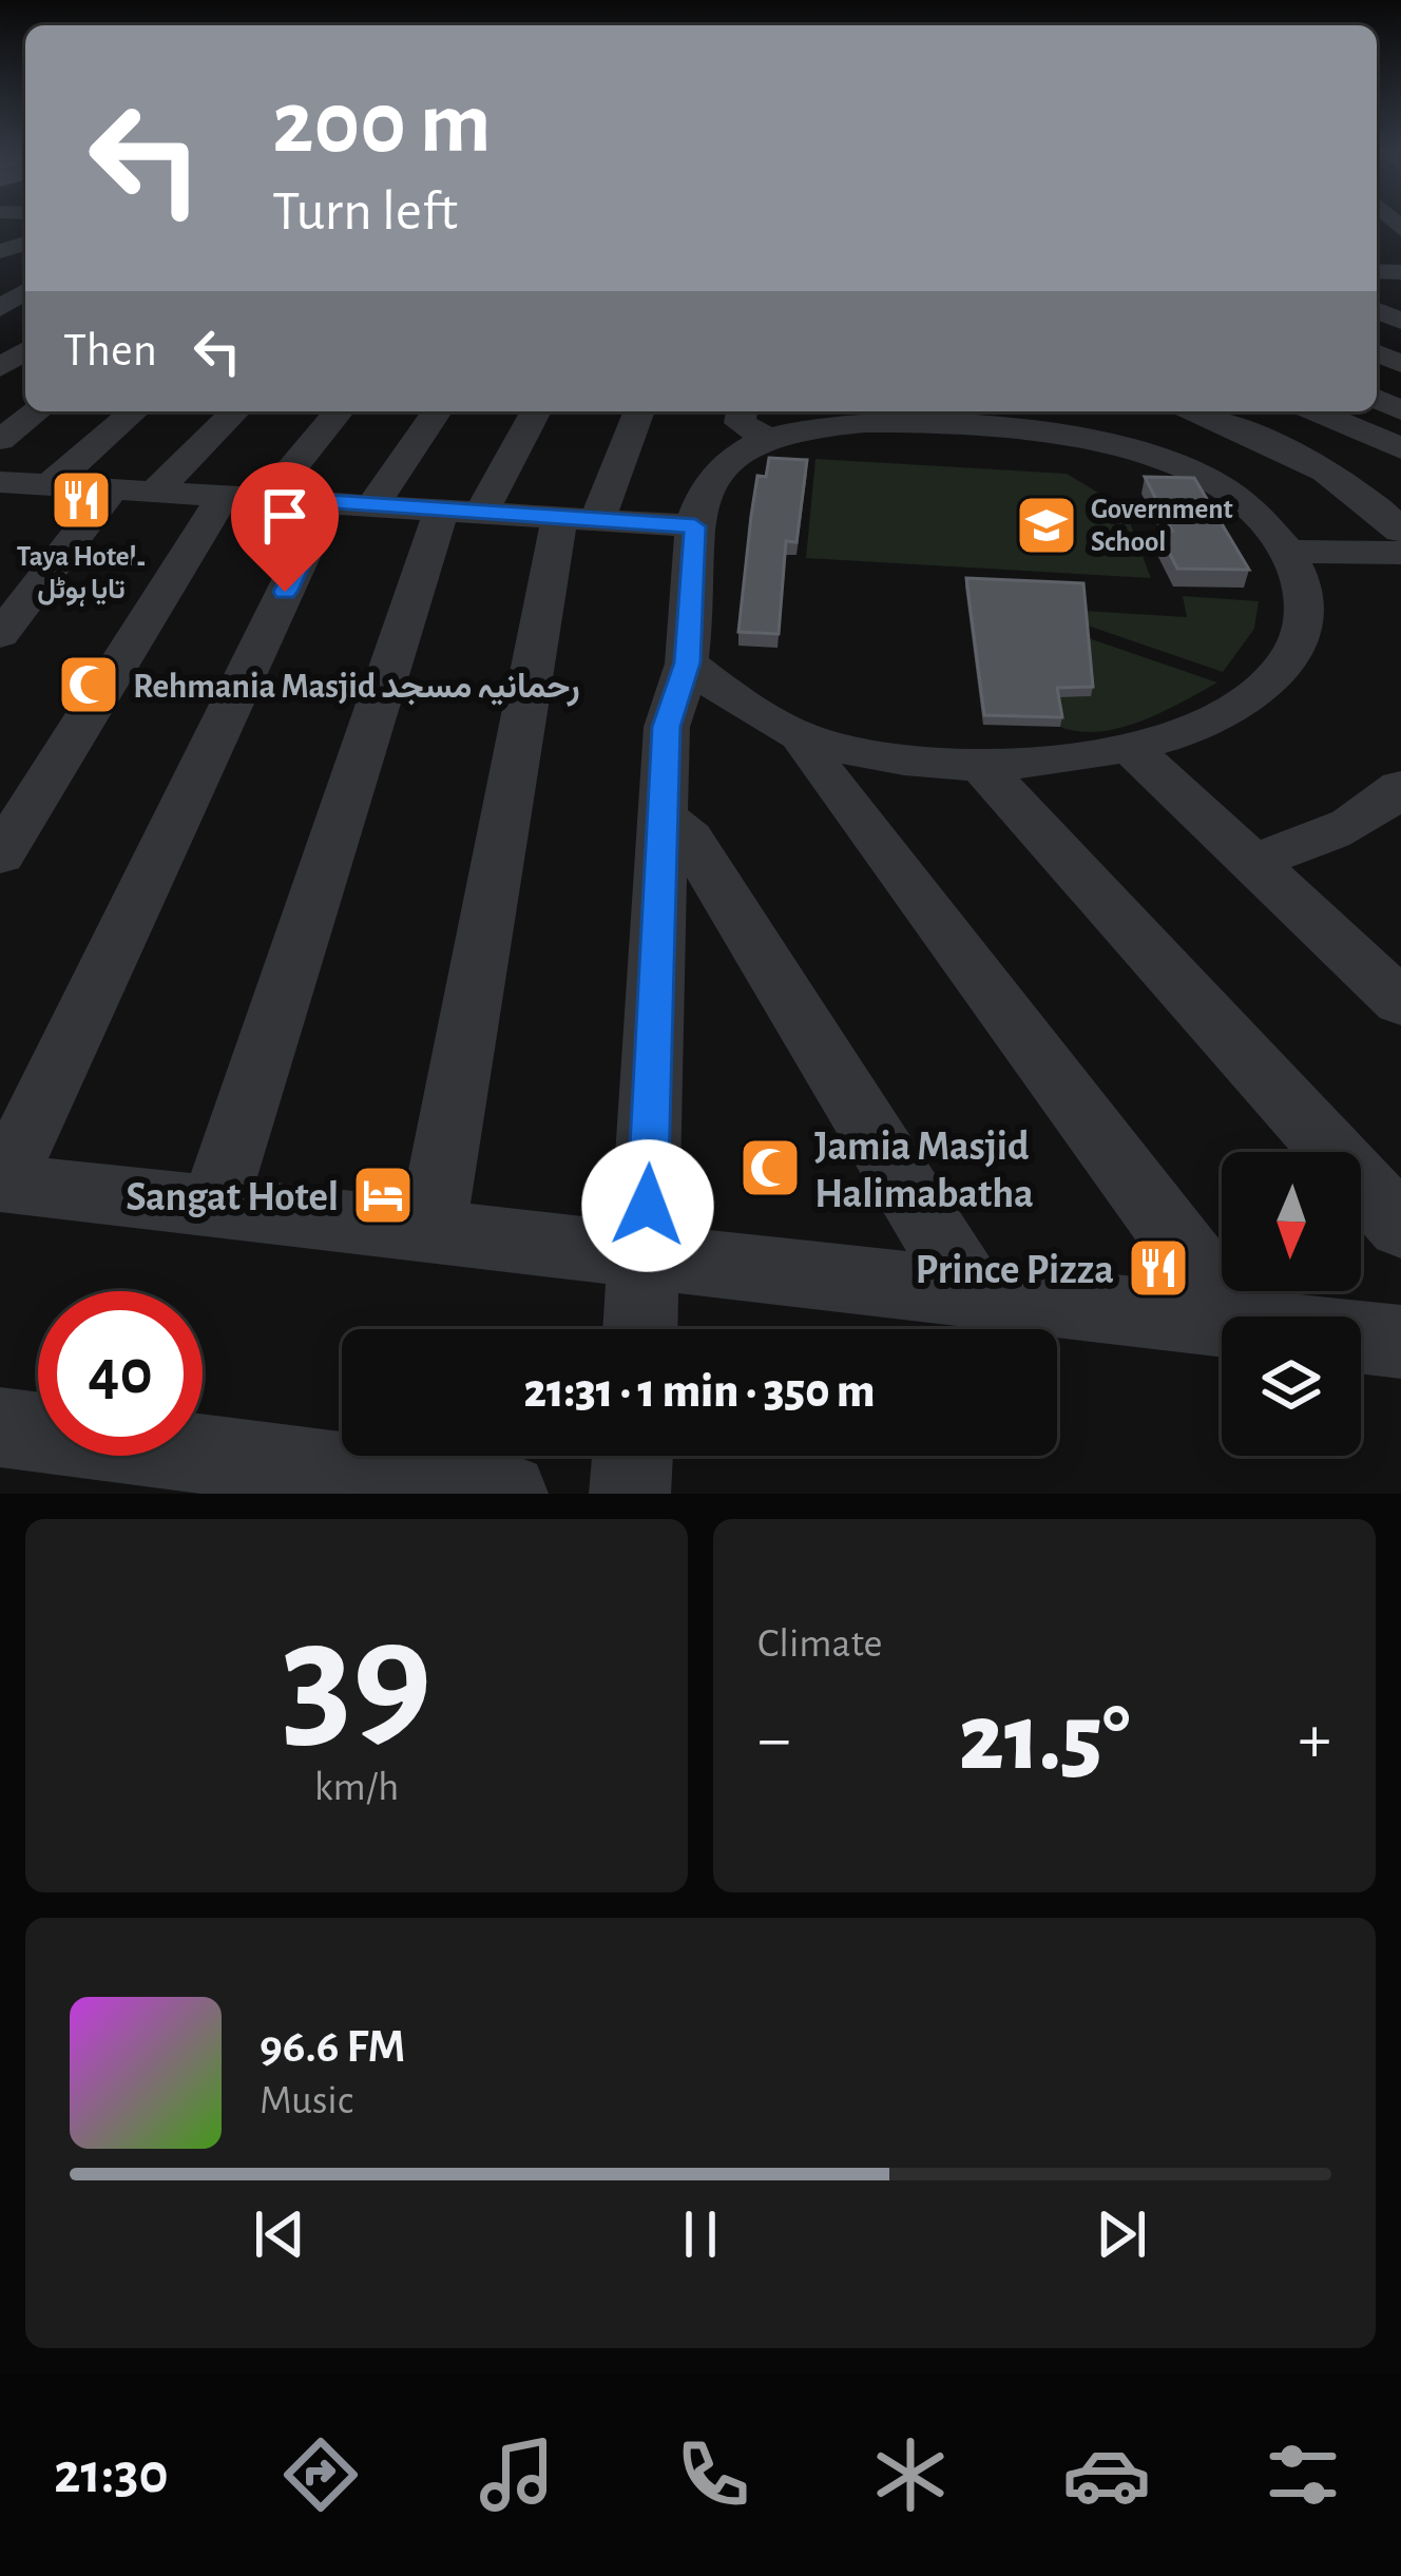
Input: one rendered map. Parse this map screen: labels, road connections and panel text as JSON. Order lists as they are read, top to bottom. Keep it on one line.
{"places":{"restaurant":["Taya Hotel۔ تایا ہوٹل","Prince Pizza"],"school or university":["Government School"],"mosque":["Rehmania Masjid رحمانیہ مسجد","Jamia Masjid Halimabatha"],"hotel":["Sangat Hotel"]},"north":"bottom","page":{"turn":["200 m","Turn left"],"then":"Then","limit":"40","trip":"21:31 · 1 min · 350 m","tile":[["39","km/h"],"Climate"],"heat":["−","21.5°","+"],"song":["96.6 FM","Music"],"tabs":"21:30"}}
